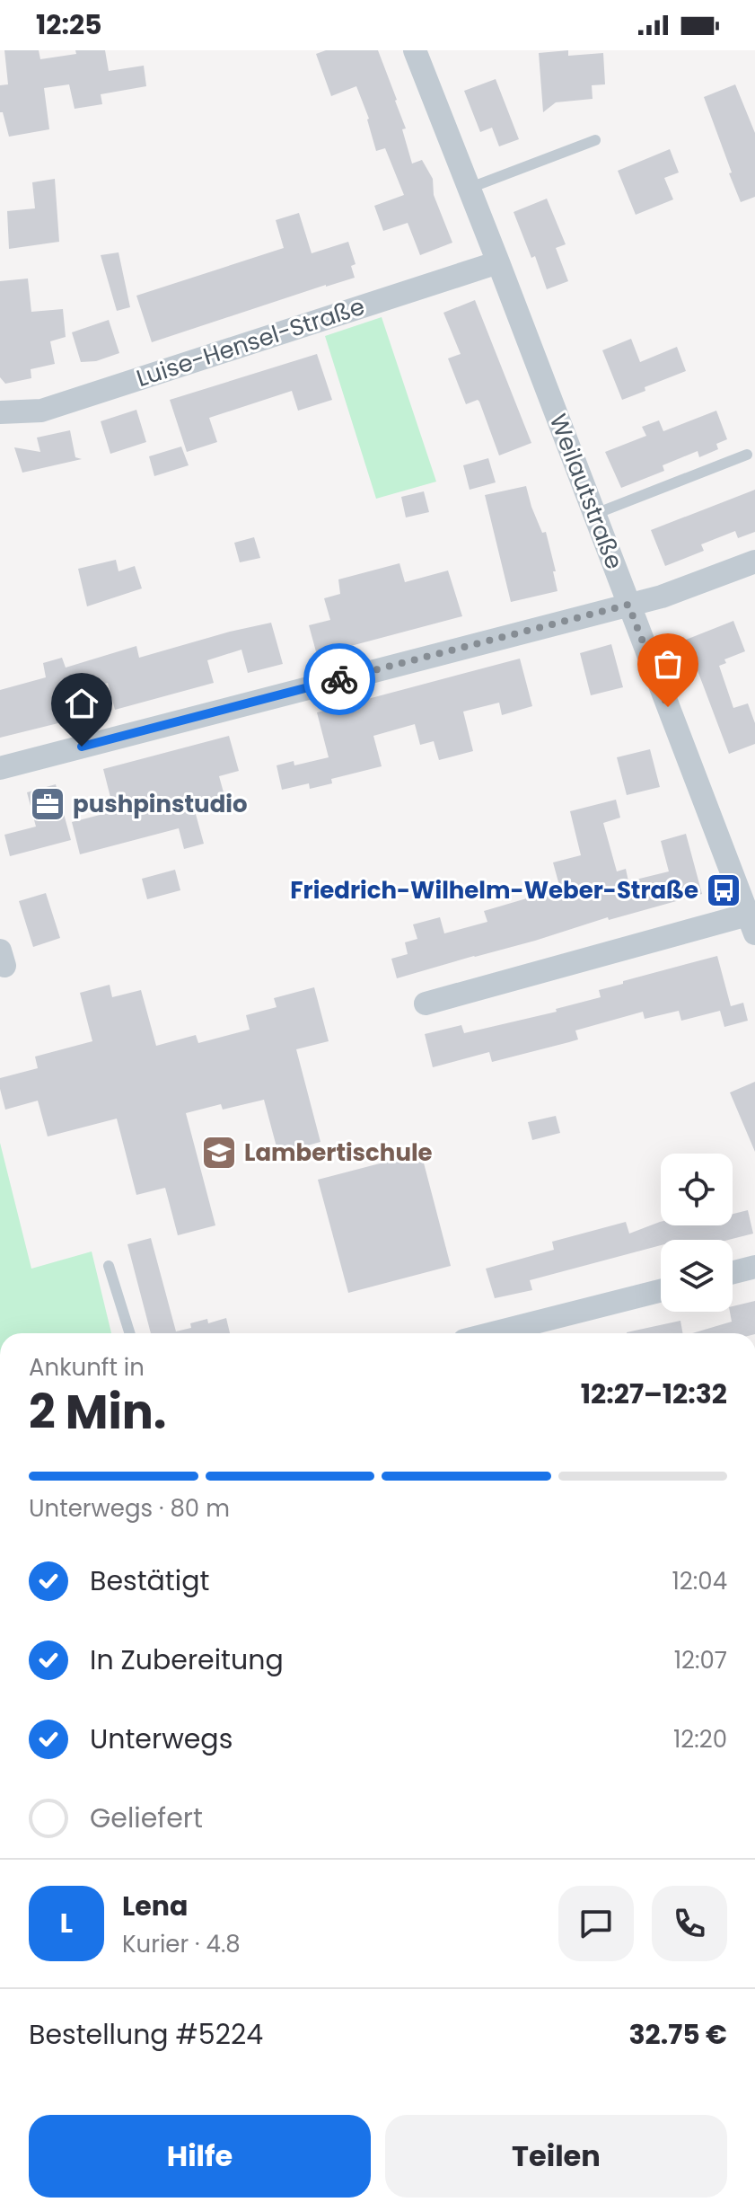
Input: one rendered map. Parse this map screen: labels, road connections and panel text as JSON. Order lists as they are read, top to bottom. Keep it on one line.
{"streets":{"street":["Luise-Hensel-Straße","Weilautstraße"]},"crossings":[["Luise-Hensel-Straße","Weilautstraße"]],"places":{"office":["pushpinstudio"],"bus stop":["Friedrich-Wilhelm-Weber-Straße"],"school or university":["Lambertischule"]},"page":{"status":"12:25","heading":["2 Min.","Ankunft in","12:27–12:32"],"panel":["Lena","Kurier · 4.8","Bestellung #5224","32.75 €"],"bar":"Unterwegs · 80 m","list":[["Bestätigt","12:04"],["In Zubereitung","12:07"],["Unterwegs","12:20"],"Geliefert"],"round":"L","buttons":["Hilfe","Teilen"]}}
